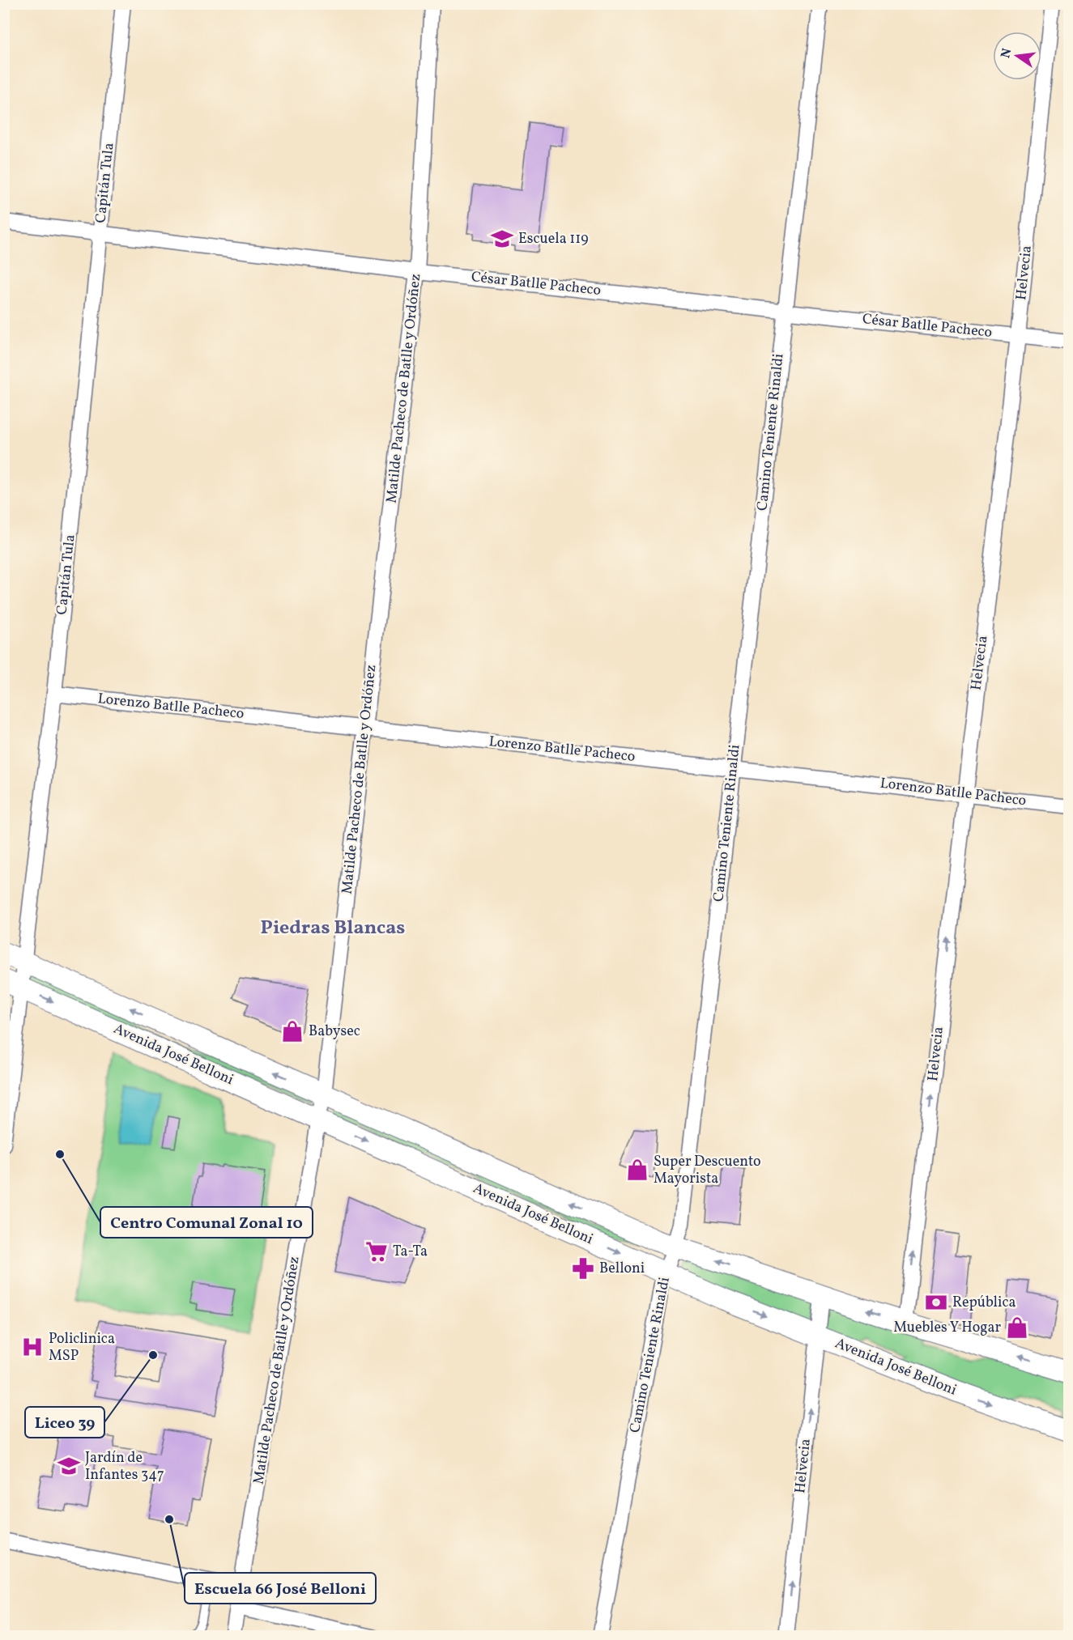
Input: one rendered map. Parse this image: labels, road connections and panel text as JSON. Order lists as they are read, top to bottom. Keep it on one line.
{"streets":{"main road":["Avenida José Belloni"],"street":["Capitán Tula","Helvecia","César Batlle Pacheco","Matilde Pacheco de Batlle y Ordóñez","Camino Teniente Rinaldi","Lorenzo Batlle Pacheco"]},"crossings":[["Capitán Tula","César Batlle Pacheco"],["Capitán Tula","Lorenzo Batlle Pacheco"],["Capitán Tula","Avenida José Belloni"],["Helvecia","César Batlle Pacheco"],["Helvecia","Lorenzo Batlle Pacheco"],["Helvecia","Avenida José Belloni"],["César Batlle Pacheco","Matilde Pacheco de Batlle y Ordóñez"],["César Batlle Pacheco","Camino Teniente Rinaldi"],["Matilde Pacheco de Batlle y Ordóñez","Lorenzo Batlle Pacheco"],["Matilde Pacheco de Batlle y Ordóñez","Avenida José Belloni"],["Camino Teniente Rinaldi","Lorenzo Batlle Pacheco"],["Camino Teniente Rinaldi","Avenida José Belloni"]],"one_way":["Helvecia"],"districts":["Piedras Blancas"],"places":{"school or university":["Escuela 119","Jardín de Infantes 347"],"shop":["Babysec","Super Descuento Mayorista","Muebles Y Hogar"],"other":["Centro Comunal Zonal 10","Liceo 39","Escuela 66 José Belloni"],"supermarket":["Ta-Ta"],"pharmacy":["Belloni"],"bank":["República"],"hospital":["Policlinica MSP"]},"north":"left"}
